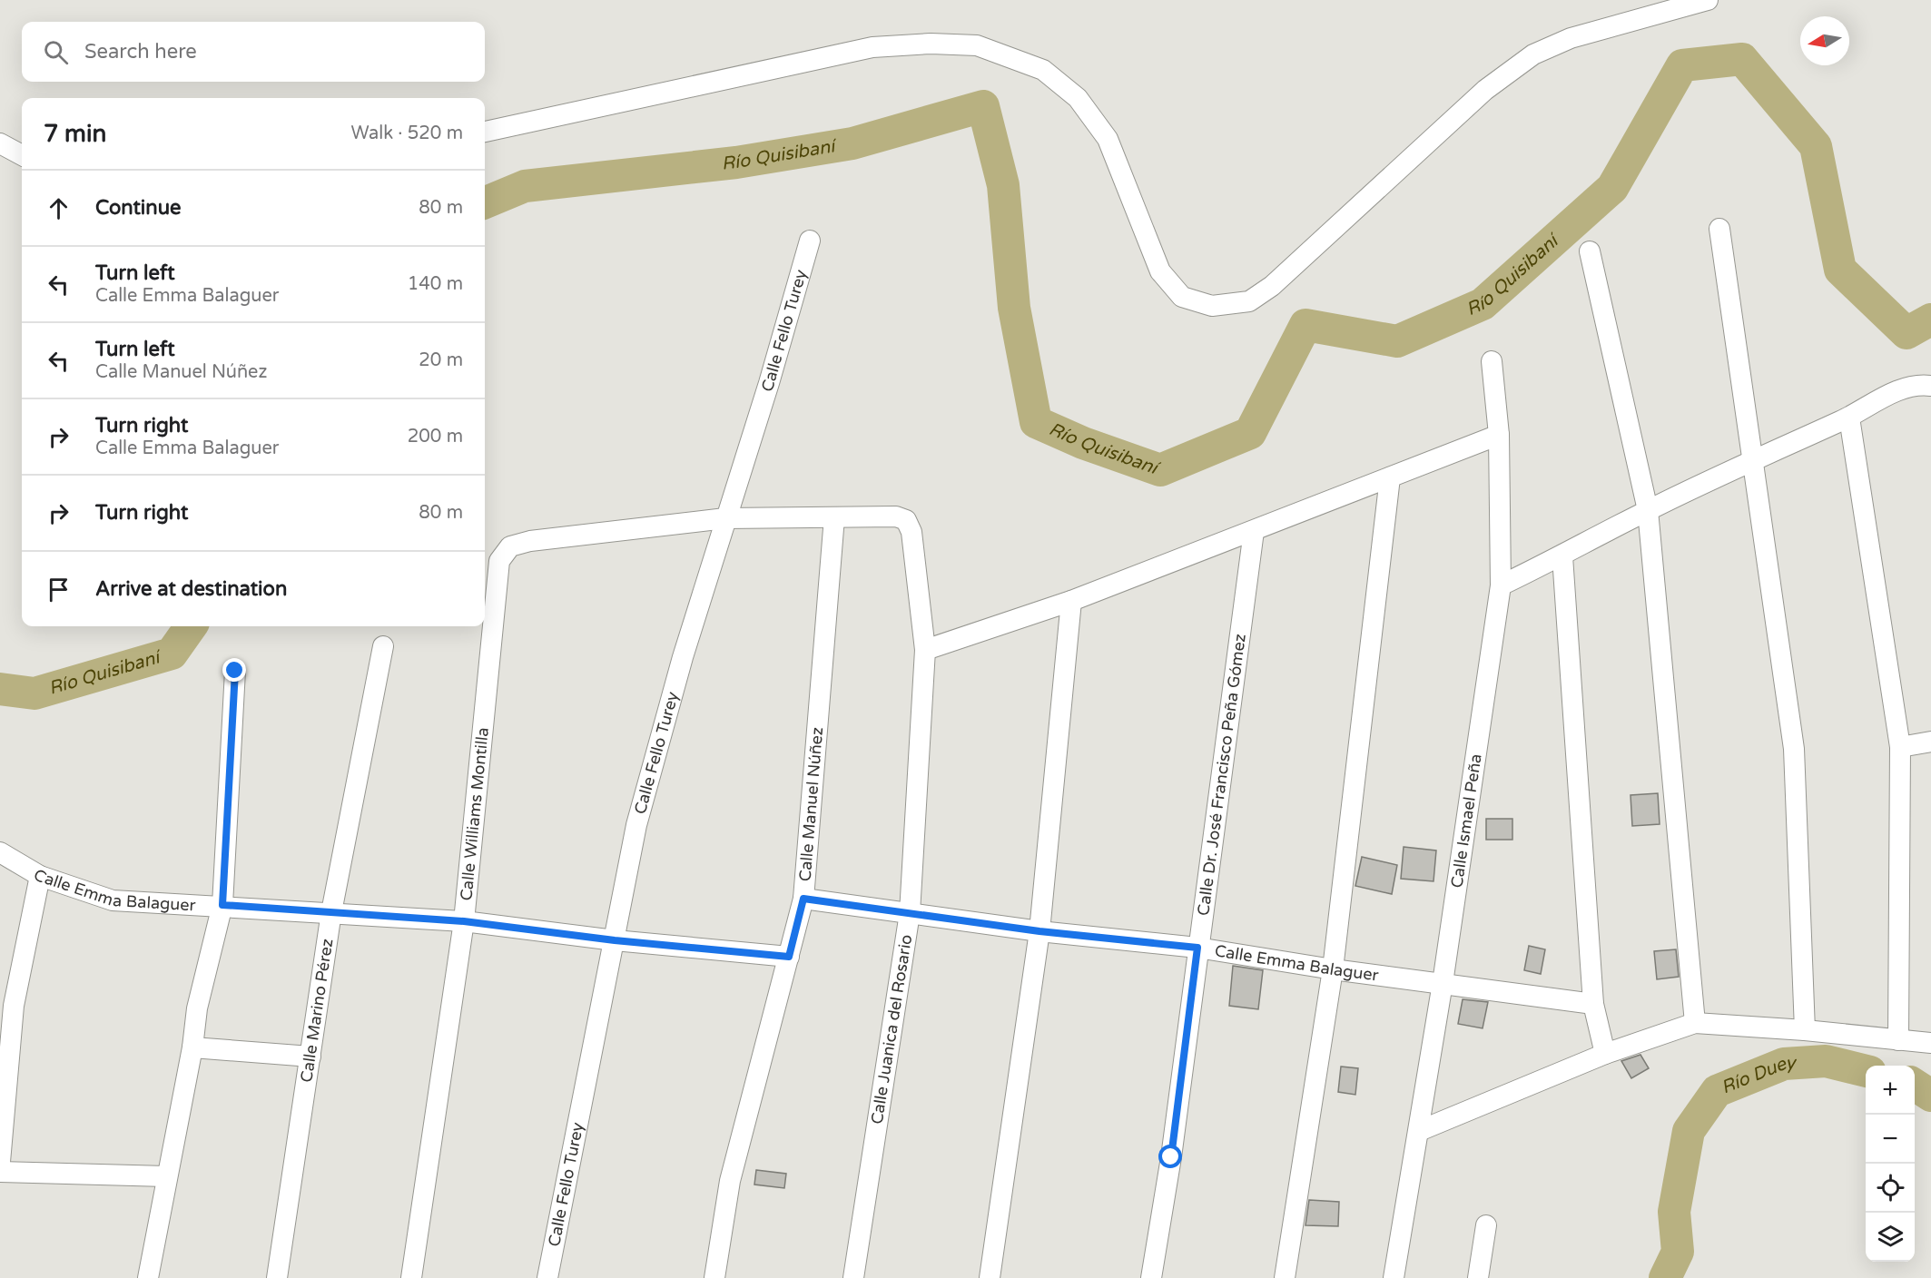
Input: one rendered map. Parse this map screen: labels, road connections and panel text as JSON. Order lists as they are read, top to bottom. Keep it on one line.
{"streets":{"street":["Calle Fello Turey","Calle Dr. José Francisco Peña Gómez","Calle Manuel Núñez","Calle Williams Montilla","Calle Ismael Peña","Calle Emma Balaguer","Calle Marino Pérez","Calle Juanica del Rosario"]},"crossings":[["Calle Fello Turey","Calle Williams Montilla"],["Calle Fello Turey","Calle Emma Balaguer"],["Calle Dr. José Francisco Peña Gómez","Calle Emma Balaguer"],["Calle Manuel Núñez","Calle Emma Balaguer"],["Calle Manuel Núñez","Calle Juanica del Rosario"],["Calle Williams Montilla","Calle Emma Balaguer"],["Calle Ismael Peña","Calle Emma Balaguer"],["Calle Emma Balaguer","Calle Marino Pérez"],["Calle Emma Balaguer","Calle Juanica del Rosario"]],"water":["Río Quisibaní","Río Duey"],"north":"left","page":{"search":"Search here","heading":["7 min","Walk · 520 m"],"list":[["Continue","80 m"],["Turn left","Calle Emma Balaguer","140 m"],["Turn left","Calle Manuel Núñez","20 m"],["Turn right","Calle Emma Balaguer","200 m"],["Turn right","80 m"],"Arrive at destination"],"map_buttons":["+","−"]}}
